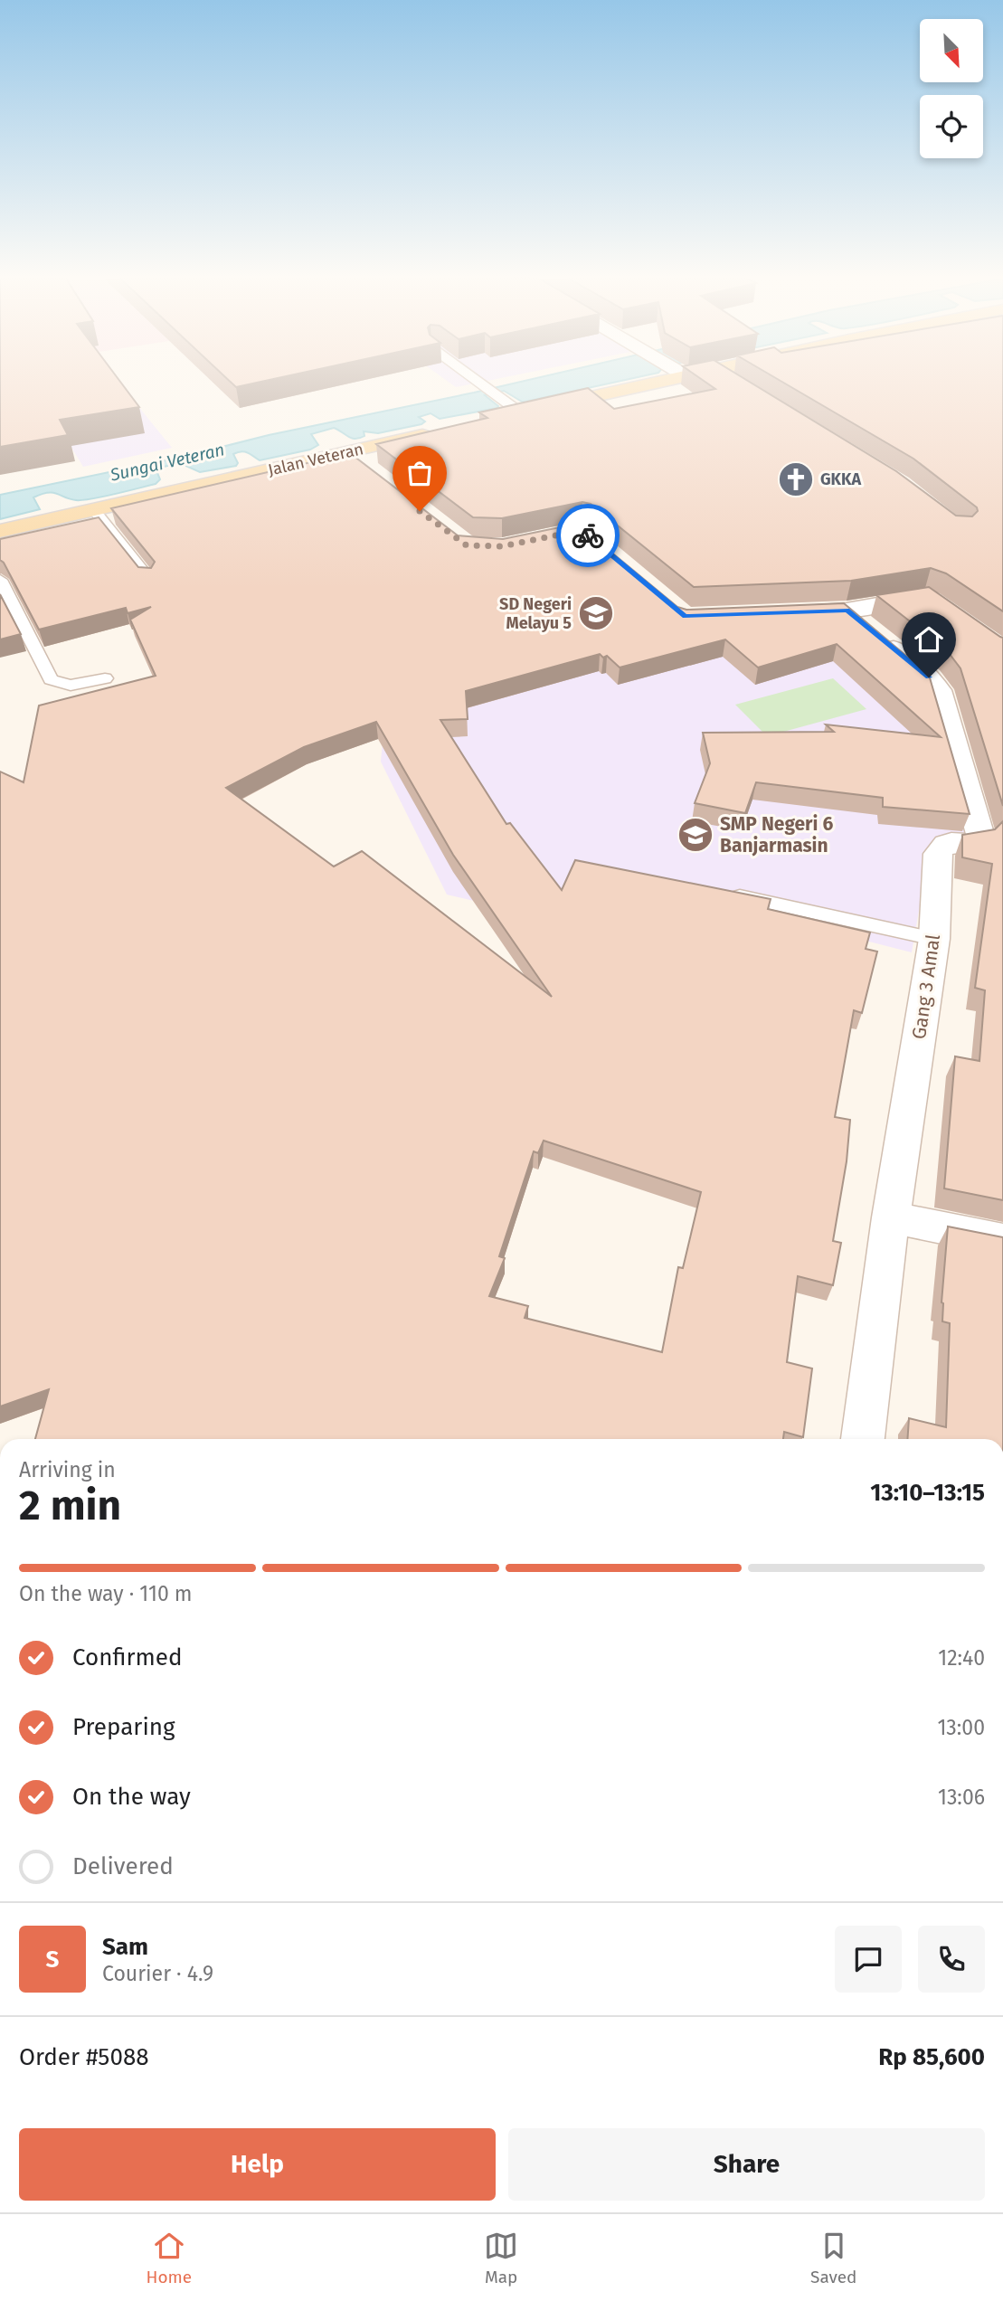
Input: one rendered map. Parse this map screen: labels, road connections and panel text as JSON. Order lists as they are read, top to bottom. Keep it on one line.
{"streets":{"main road":["Jalan Veteran"],"street":["Gang 3 Amal"]},"water":["Sungai Veteran"],"places":{"church":["GKKA"],"school or university":["SD Negeri Melayu 5","SMP Negeri 6 Banjarmasin"]},"north":"bottom right","page":{"heading":["2 min","Arriving in","13:10–13:15"],"panel":["Sam","Courier · 4.9","Order #5088","Rp 85,600"],"bar":"On the way · 110 m","list":[["Confirmed","12:40"],["Preparing","13:00"],["On the way","13:06"],"Delivered"],"round":"S","buttons":["Help","Share"],"tabs":["Home","Map","Saved"]}}
